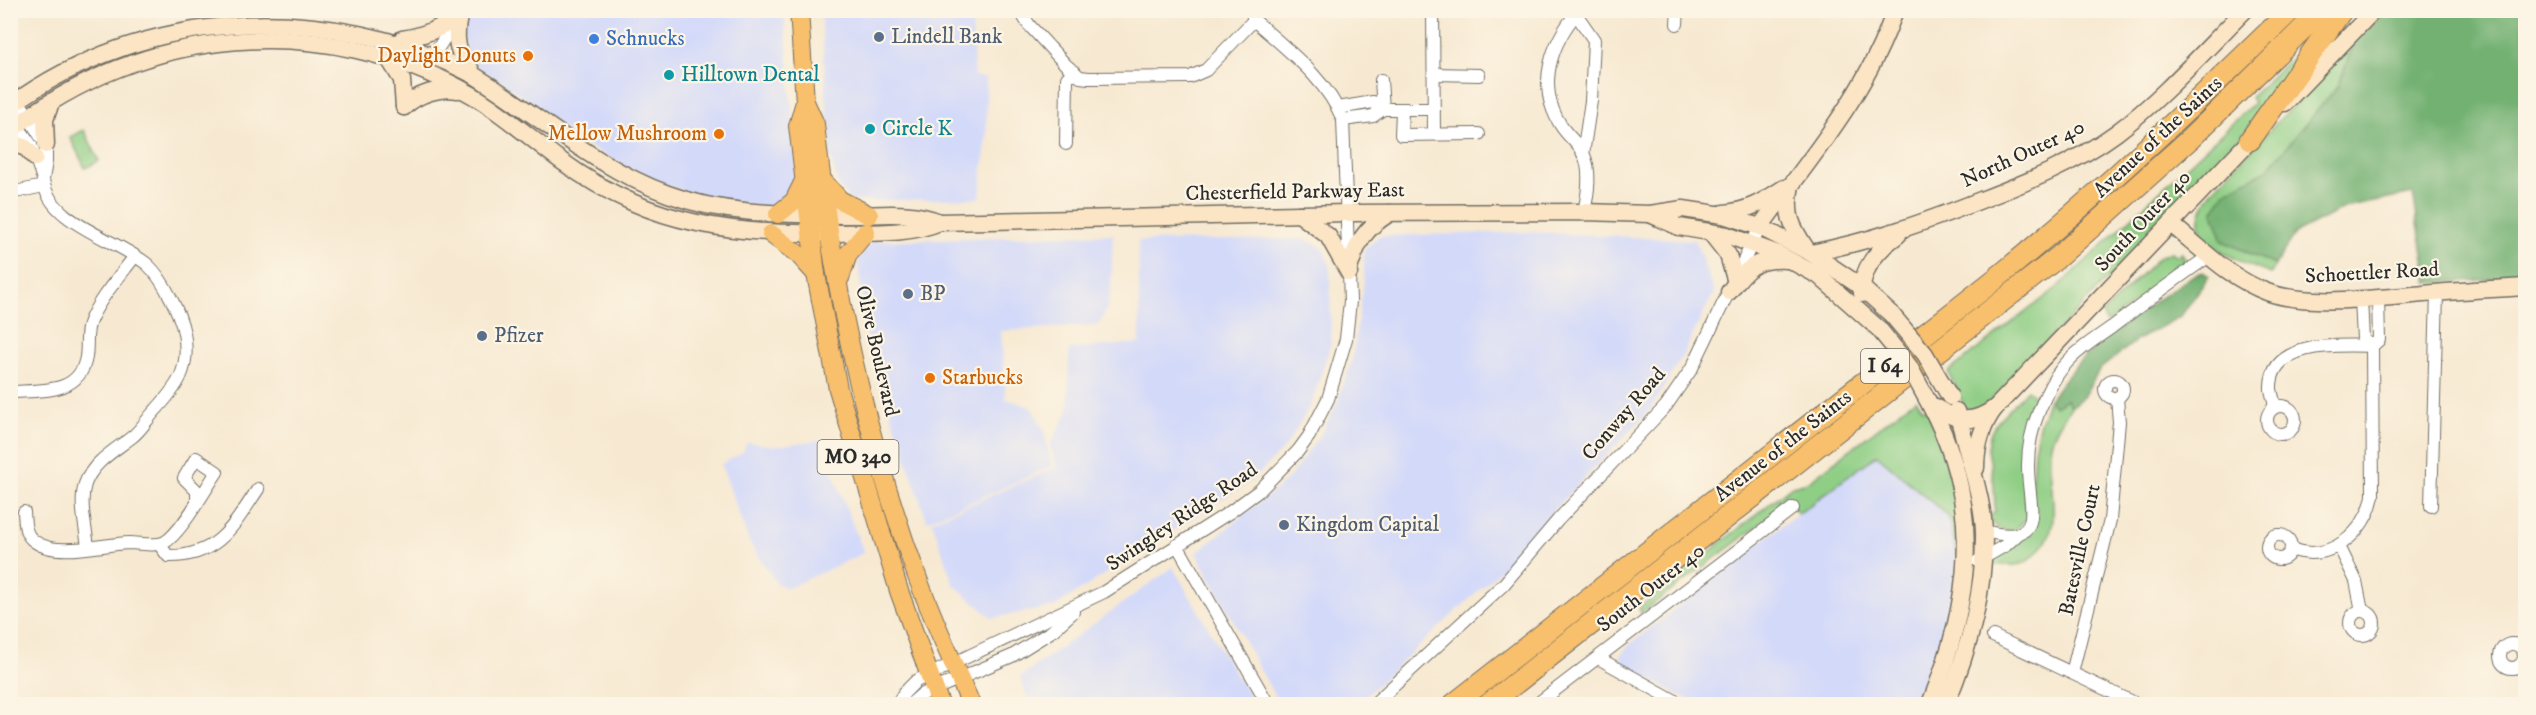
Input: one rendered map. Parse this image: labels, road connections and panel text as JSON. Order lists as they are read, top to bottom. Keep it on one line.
{"streets":{"highway":["Avenue of the Saints","I 64"],"main road":["Olive Boulevard","MO 340"],"street":["North Outer 40","Chesterfield Parkway East","South Outer 40","Schoettler Road","Conway Road","Swingley Ridge Road","Batesville Court"]},"crossings":[["North Outer 40","Chesterfield Parkway East"],["Chesterfield Parkway East","South Outer 40"],["Chesterfield Parkway East","Olive Boulevard"],["Chesterfield Parkway East","Conway Road"],["Chesterfield Parkway East","Swingley Ridge Road"],["South Outer 40","Schoettler Road"],["Olive Boulevard","Swingley Ridge Road"]],"places":["Lindell Bank","Schnucks","Daylight Donuts","Hilltown Dental","Circle K","Mellow Mushroom","BP","Pfizer","Starbucks","Kingdom Capital"]}
